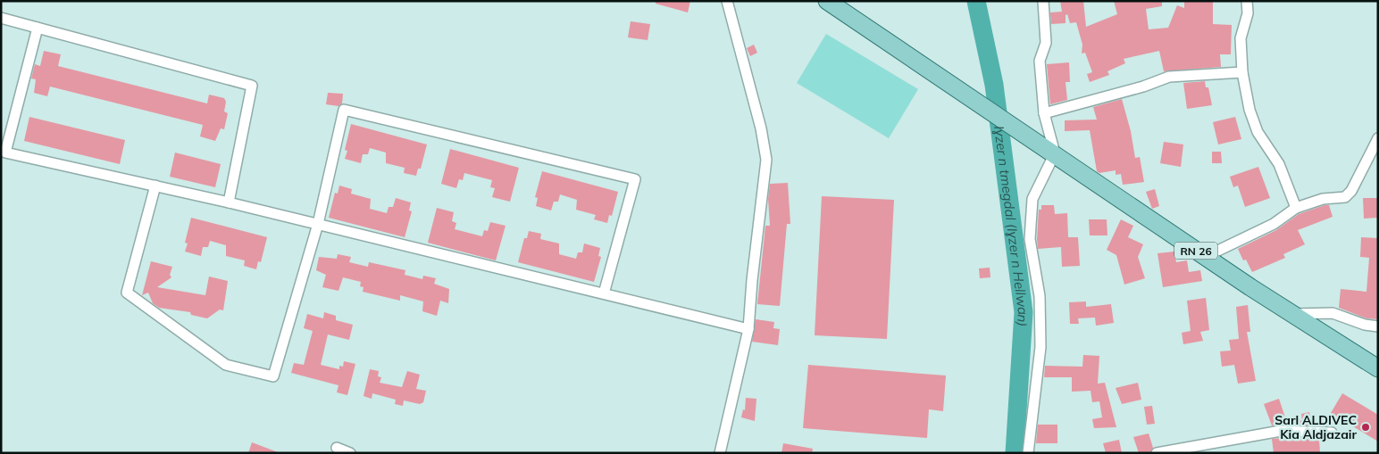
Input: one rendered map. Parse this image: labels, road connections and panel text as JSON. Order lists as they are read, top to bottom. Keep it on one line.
{"streets":{"main road":["RN 26"]},"water":["Iɣzer n tmegdal (Iɣzer n Hellwan)"],"places":["Sarl ALDIVEC Kia Aldjazair"]}
